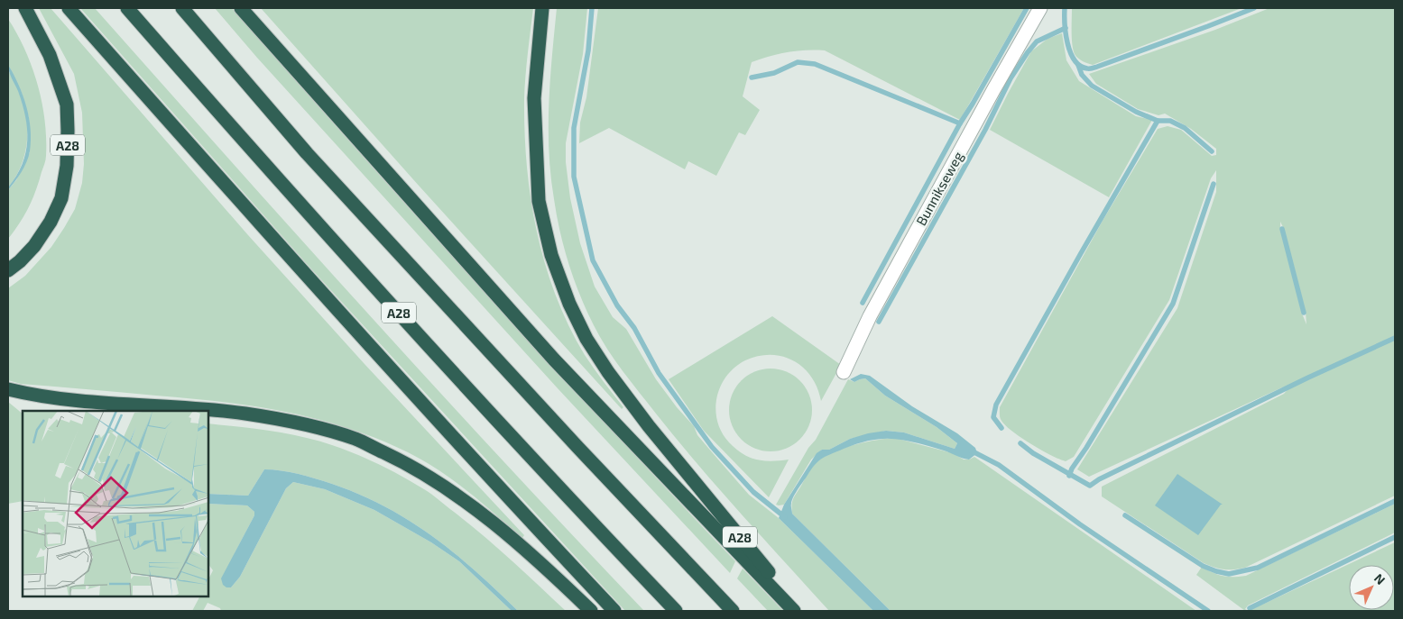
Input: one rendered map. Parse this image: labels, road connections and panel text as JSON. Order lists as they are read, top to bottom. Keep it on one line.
{"streets":{"highway":["A28"],"street":["Bunnikseweg"]},"north":"top right"}
